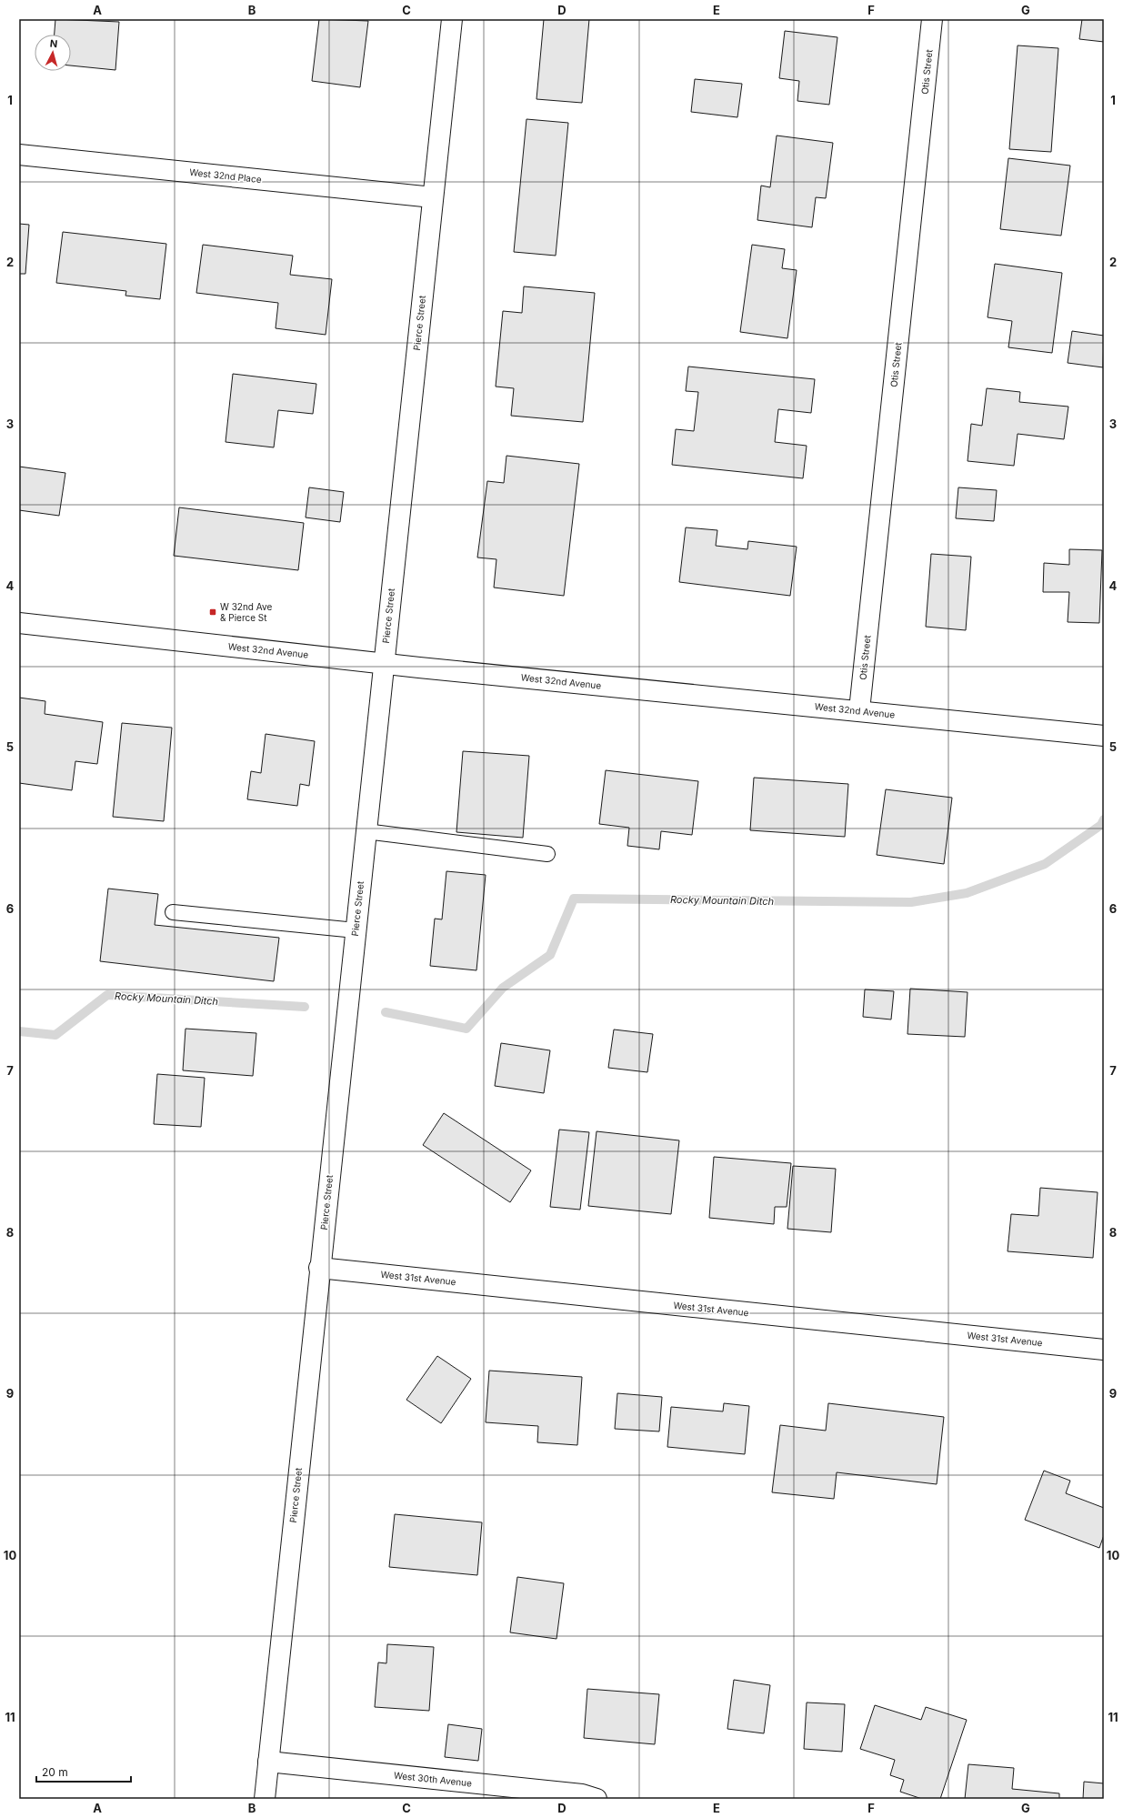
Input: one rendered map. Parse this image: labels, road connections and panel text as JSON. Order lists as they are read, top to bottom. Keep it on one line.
{"streets":{"street":["Otis Street","West 32nd Place","Pierce Street","West 32nd Avenue","West 31st Avenue","West 30th Avenue"]},"crossings":[["Otis Street","West 32nd Avenue"],["West 32nd Place","Pierce Street"],["Pierce Street","West 32nd Avenue"],["Pierce Street","West 31st Avenue"],["Pierce Street","West 30th Avenue"]],"water":["Rocky Mountain Ditch"],"places":{"transit":["W 32nd Ave & Pierce St"]},"scale_bar":"20 m","north":"top","grid":{"columns":["A","B","C","D","E","F","G"],"rows":["1","2","3","4","5","6","7","8","9","10","11"]}}
